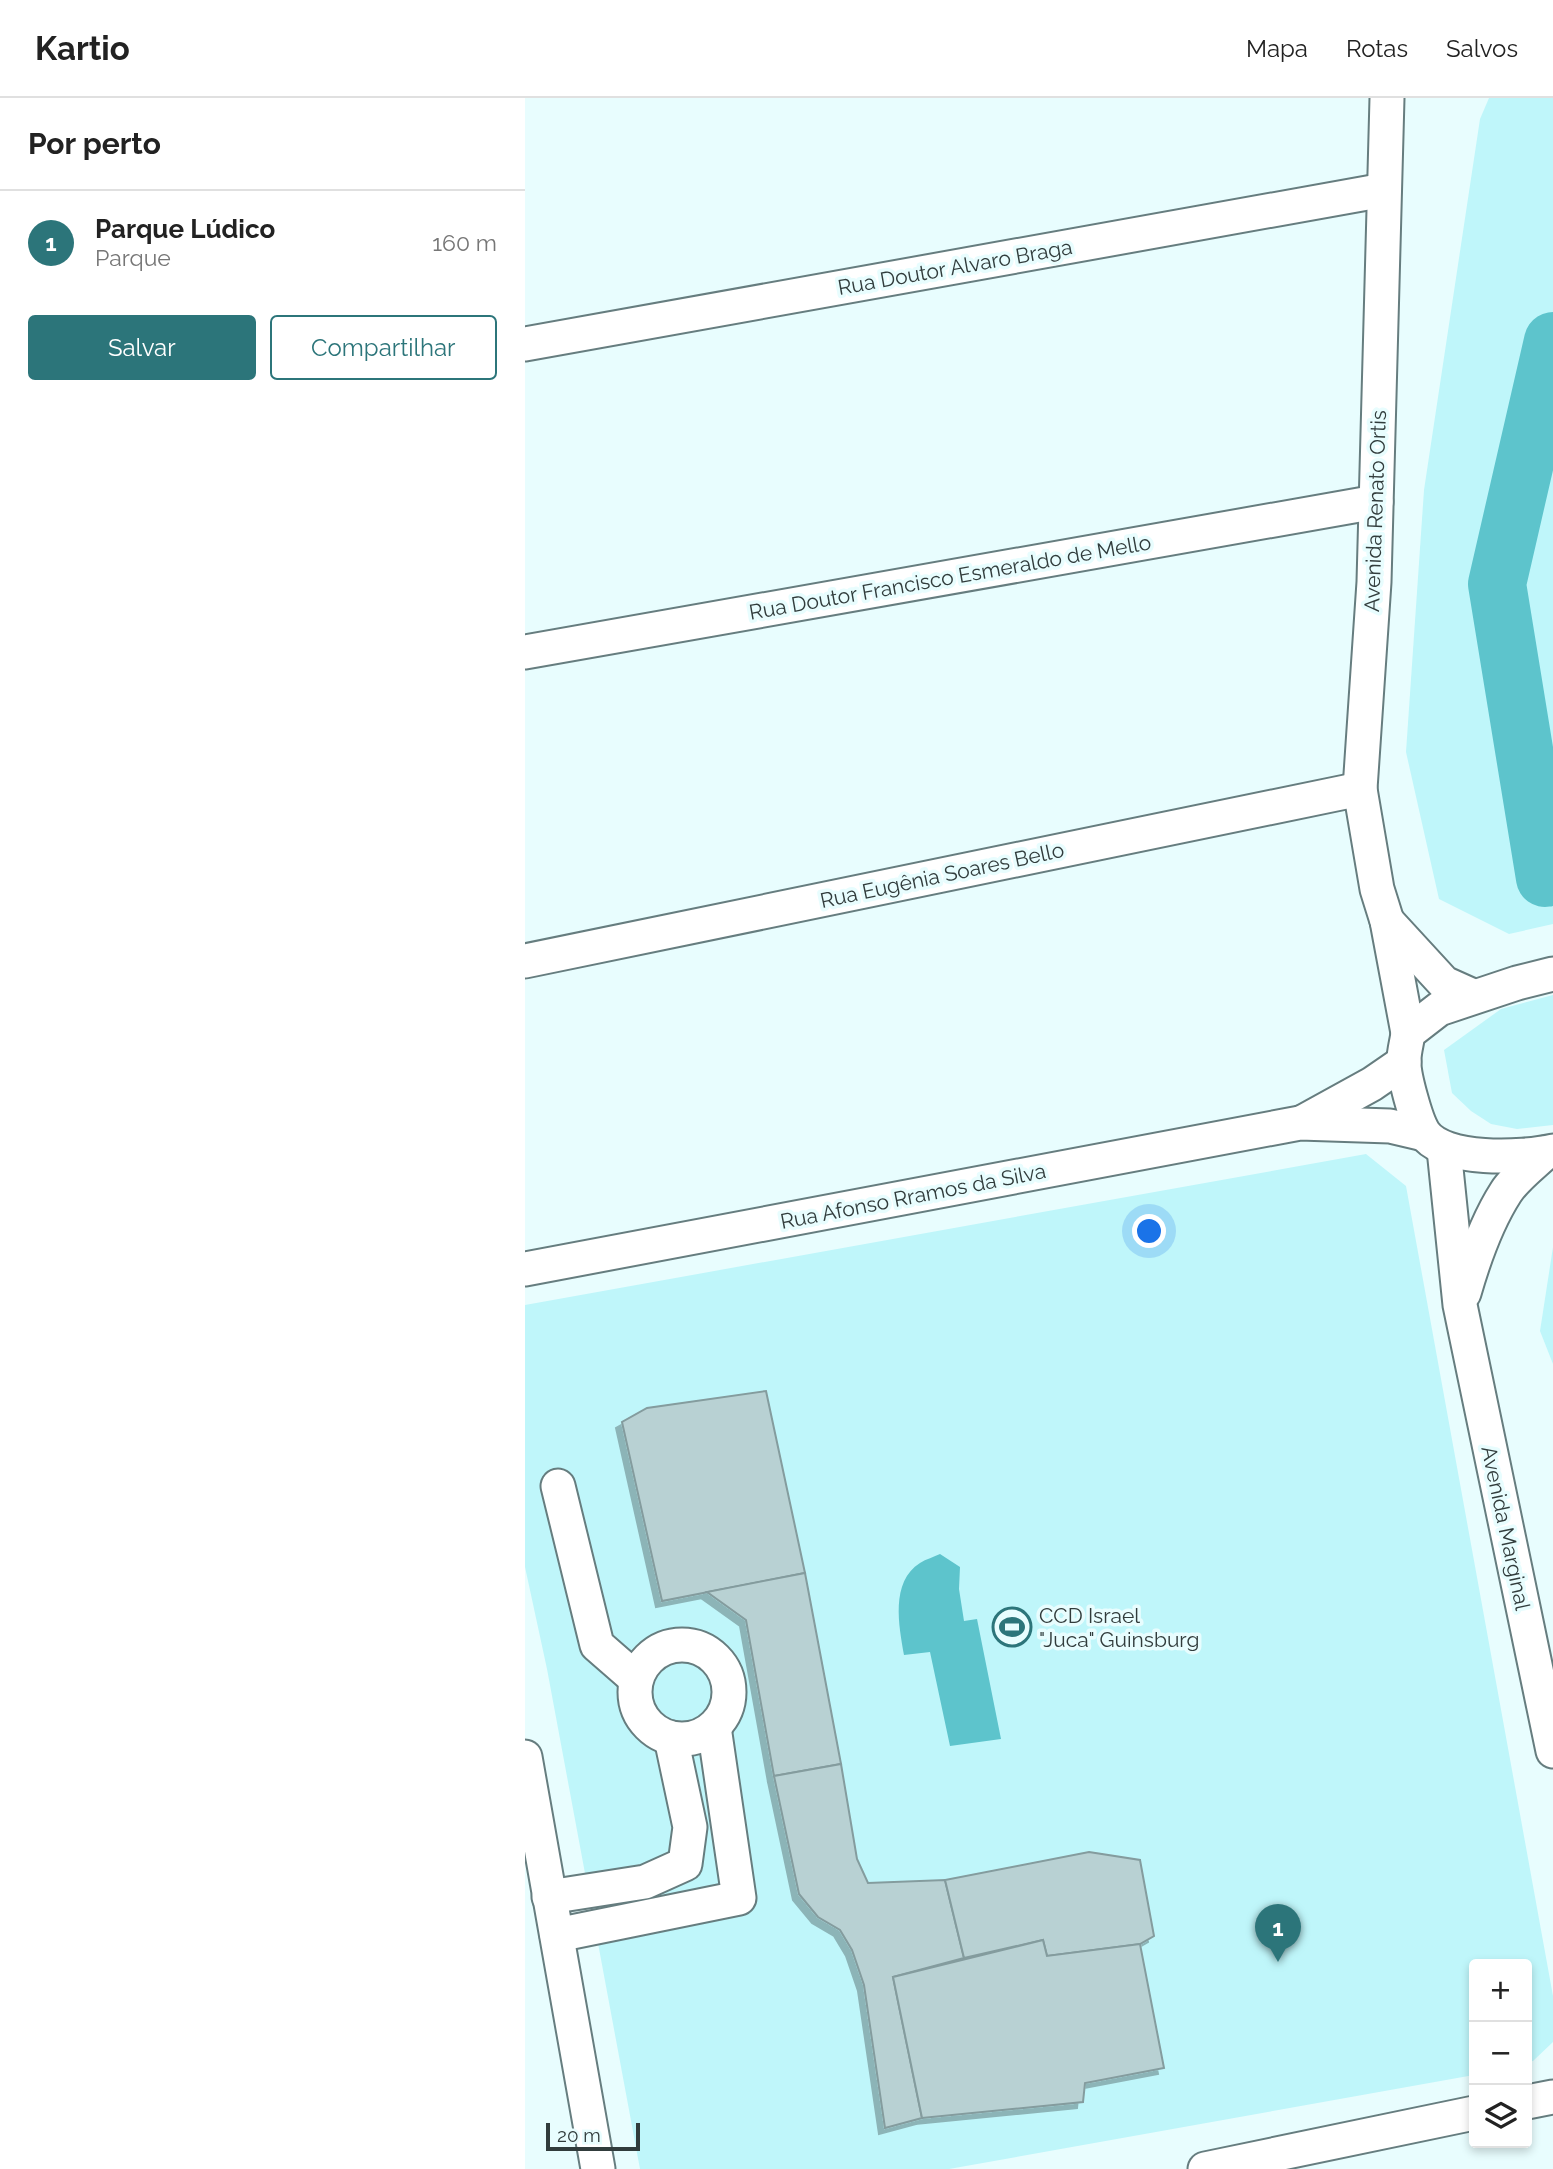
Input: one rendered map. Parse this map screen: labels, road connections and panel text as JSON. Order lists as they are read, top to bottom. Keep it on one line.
{"streets":{"street":["Rua Doutor Alvaro Braga","Avenida Renato Ortis","Rua Doutor Francisco Esmeraldo de Mello","Rua Eugênia Soares Bello","Rua Afonso Rramos da Silva","Avenida Marginal"]},"crossings":[["Rua Doutor Alvaro Braga","Avenida Renato Ortis"],["Avenida Renato Ortis","Rua Doutor Francisco Esmeraldo de Mello"],["Avenida Renato Ortis","Rua Eugênia Soares Bello"],["Avenida Renato Ortis","Rua Afonso Rramos da Silva"],["Avenida Renato Ortis","Avenida Marginal"],["Rua Afonso Rramos da Silva","Avenida Marginal"]],"places":{"sports":["CCD Israel \"Juca\" Guinsburg"]},"scale_bar":"20 m","page":{"header":"Kartio","nav":["Mapa","Rotas","Salvos"],"heading":"Por perto","list":[{"mark":"1","name":"Parque Lúdico","note":"Parque","value":"160 m"}],"buttons":["Salvar","Compartilhar"],"pins":"1","map_buttons":["+","−"],"scale":"20 m"}}
